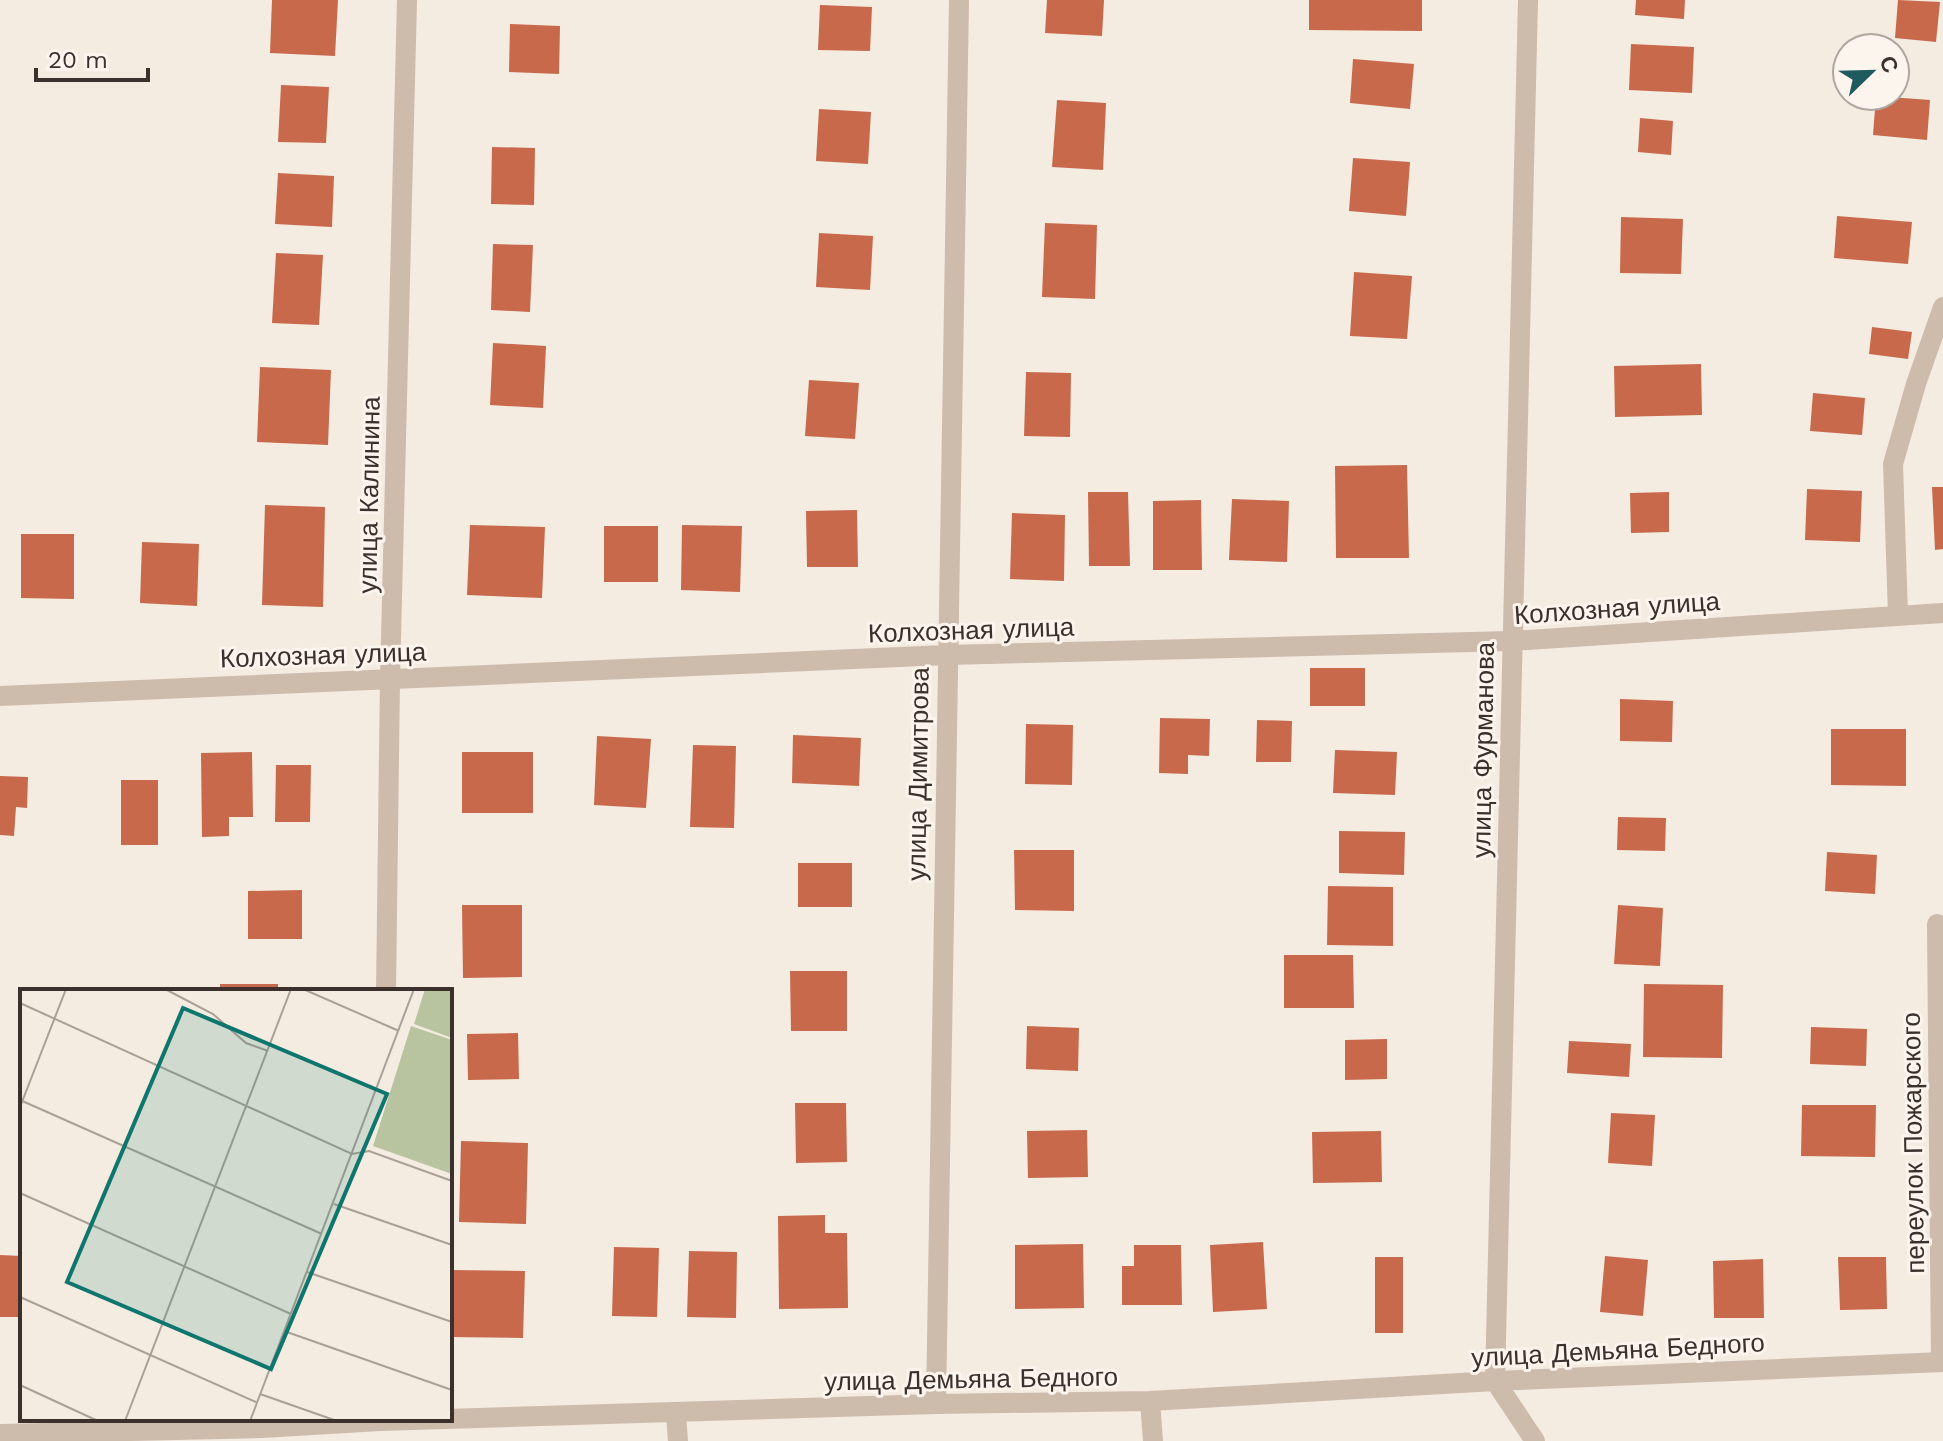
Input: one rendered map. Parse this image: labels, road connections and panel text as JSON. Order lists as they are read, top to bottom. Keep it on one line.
{"streets":{"street":["улица Калинина","Колхозная улица","улица Фурманова","улица Димитрова","переулок Пожарского","улица Демьяна Бедного"]},"crossings":[["улица Калинина","Колхозная улица"],["Колхозная улица","улица Фурманова"],["Колхозная улица","улица Димитрова"],["улица Фурманова","улица Демьяна Бедного"],["улица Димитрова","улица Демьяна Бедного"],["переулок Пожарского","улица Демьяна Бедного"]],"scale_bar":"20 m","north":"top right"}
